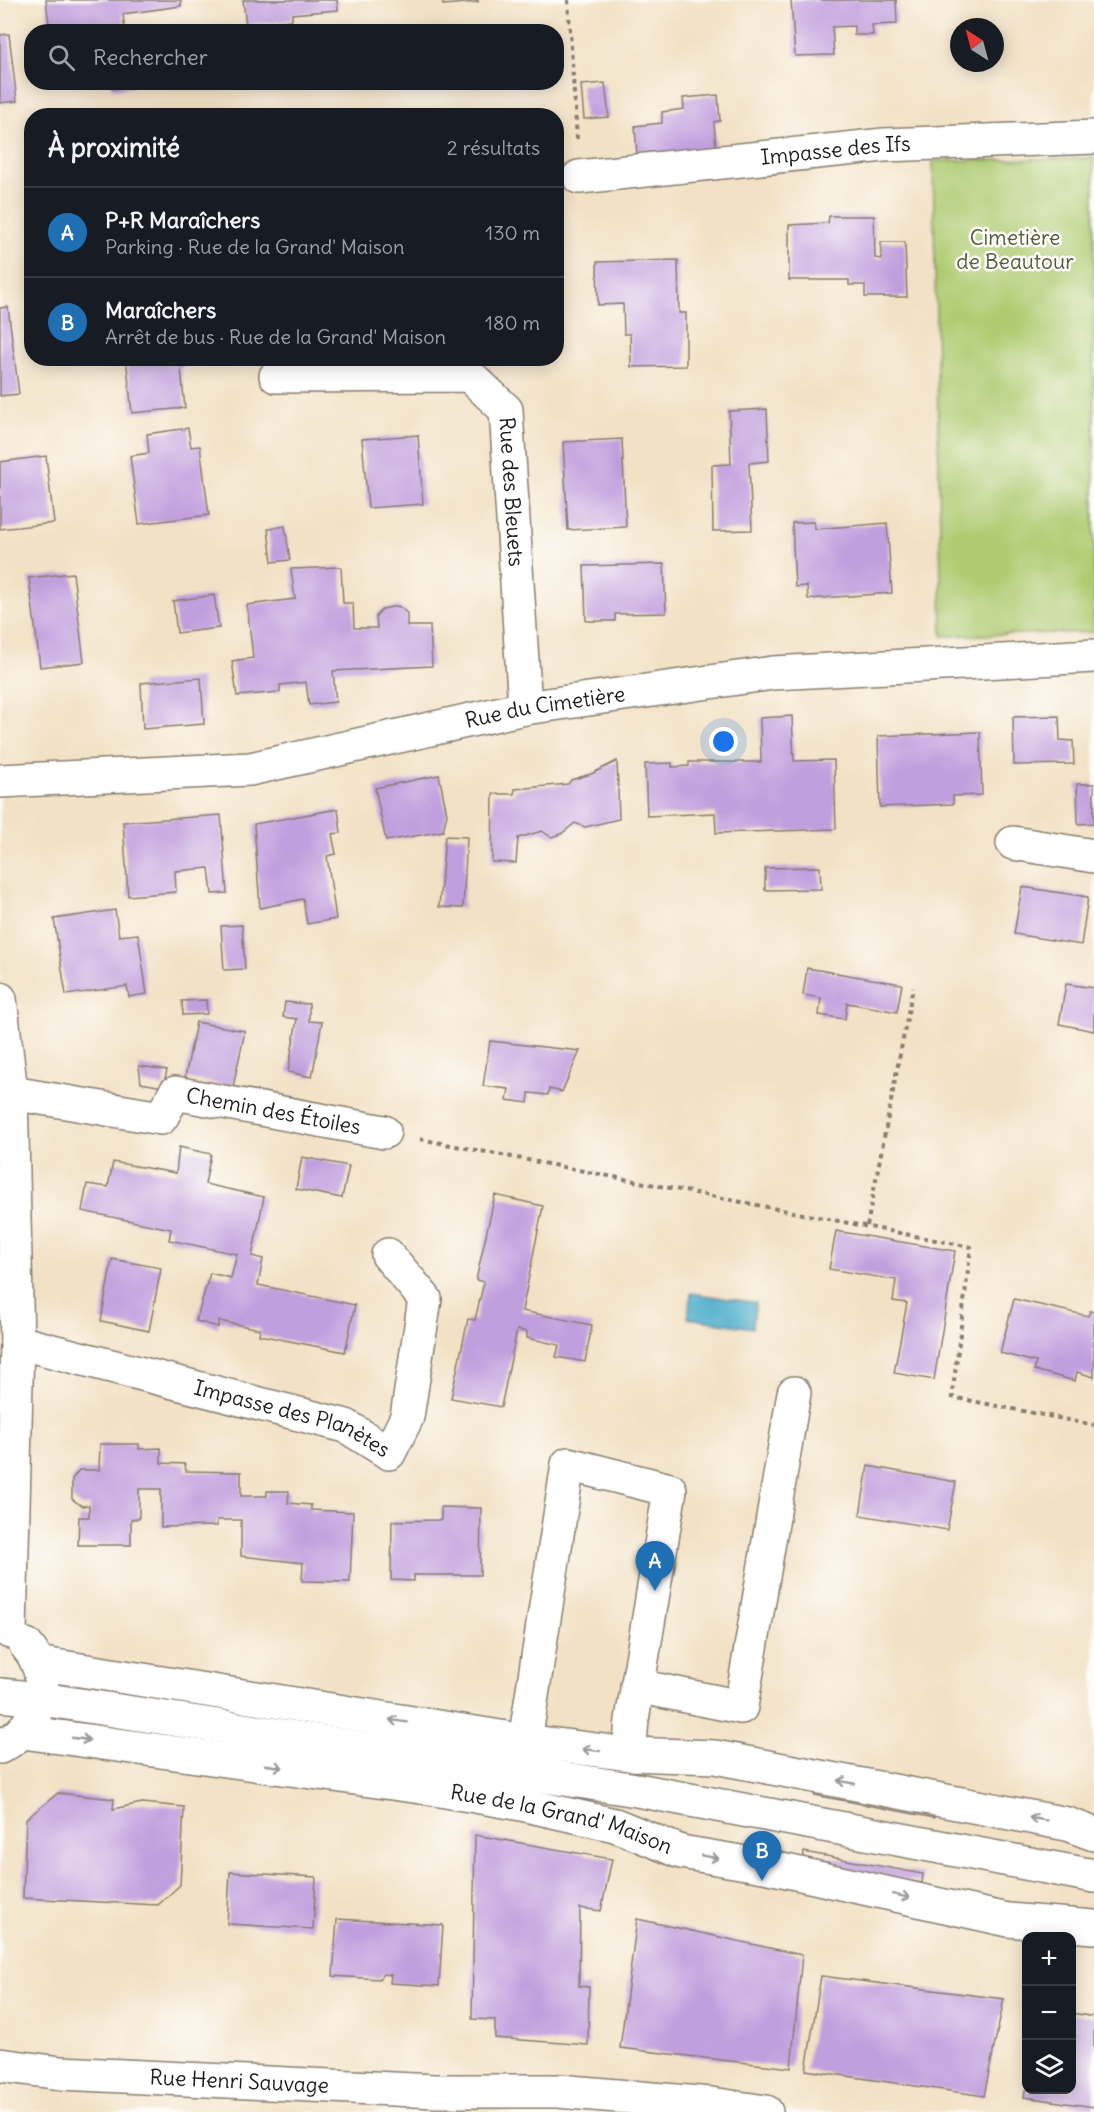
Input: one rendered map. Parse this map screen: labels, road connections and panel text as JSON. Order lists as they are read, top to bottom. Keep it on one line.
{"streets":{"street":["Impasse des Ifs","Rue des Bleuets","Rue du Cimetière","Chemin des Étoiles","Impasse des Planètes","Rue de la Grand' Maison","Rue Henri Sauvage"]},"crossings":[["Rue des Bleuets","Rue du Cimetière"]],"parks":["Cimetière de Beautour"],"north":"top left","page":{"search":"Rechercher","heading":["À proximité","2 résultats"],"list":[{"mark":"A","name":"P+R Maraîchers","note":"Parking · Rue de la Grand' Maison","value":"130 m"},{"mark":"B","name":"Maraîchers","note":"Arrêt de bus · Rue de la Grand' Maison","value":"180 m"}],"pins":["A","B"],"map_buttons":["+","−"]}}
